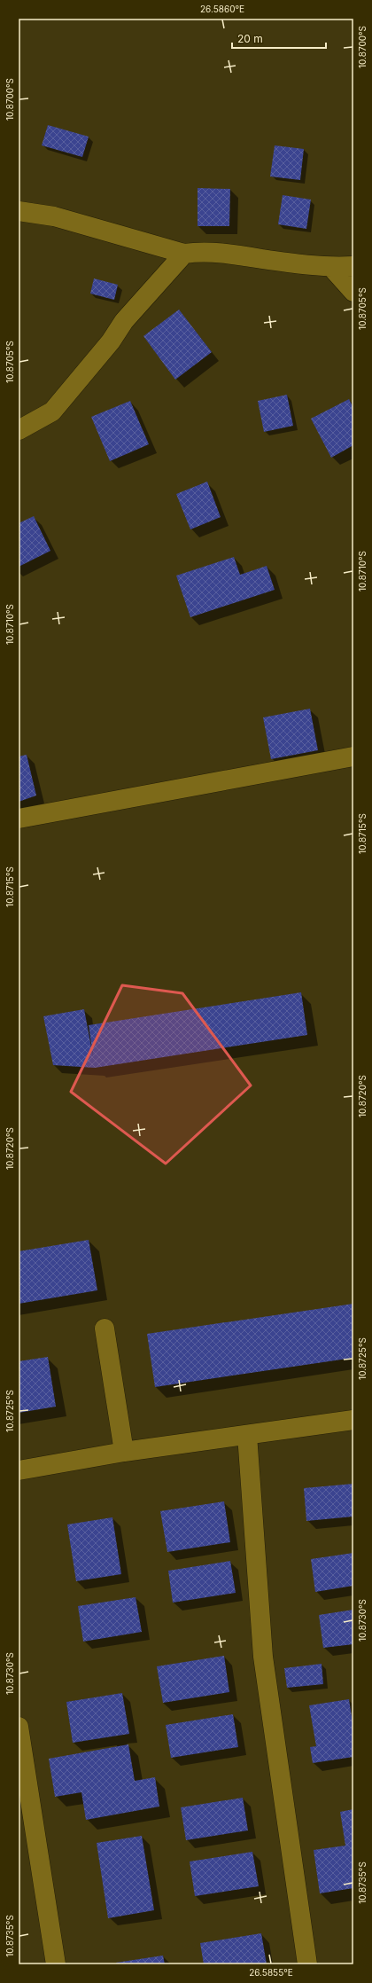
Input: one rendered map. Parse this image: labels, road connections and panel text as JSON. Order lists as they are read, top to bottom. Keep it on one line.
{"scale_bar":"20 m","coordinates":["26.5860°E","10.8700°S","10.8705°S","10.8710°S","10.8715°S","10.8720°S","10.8725°S","10.8730°S","10.8735°S","26.5855°E"]}
